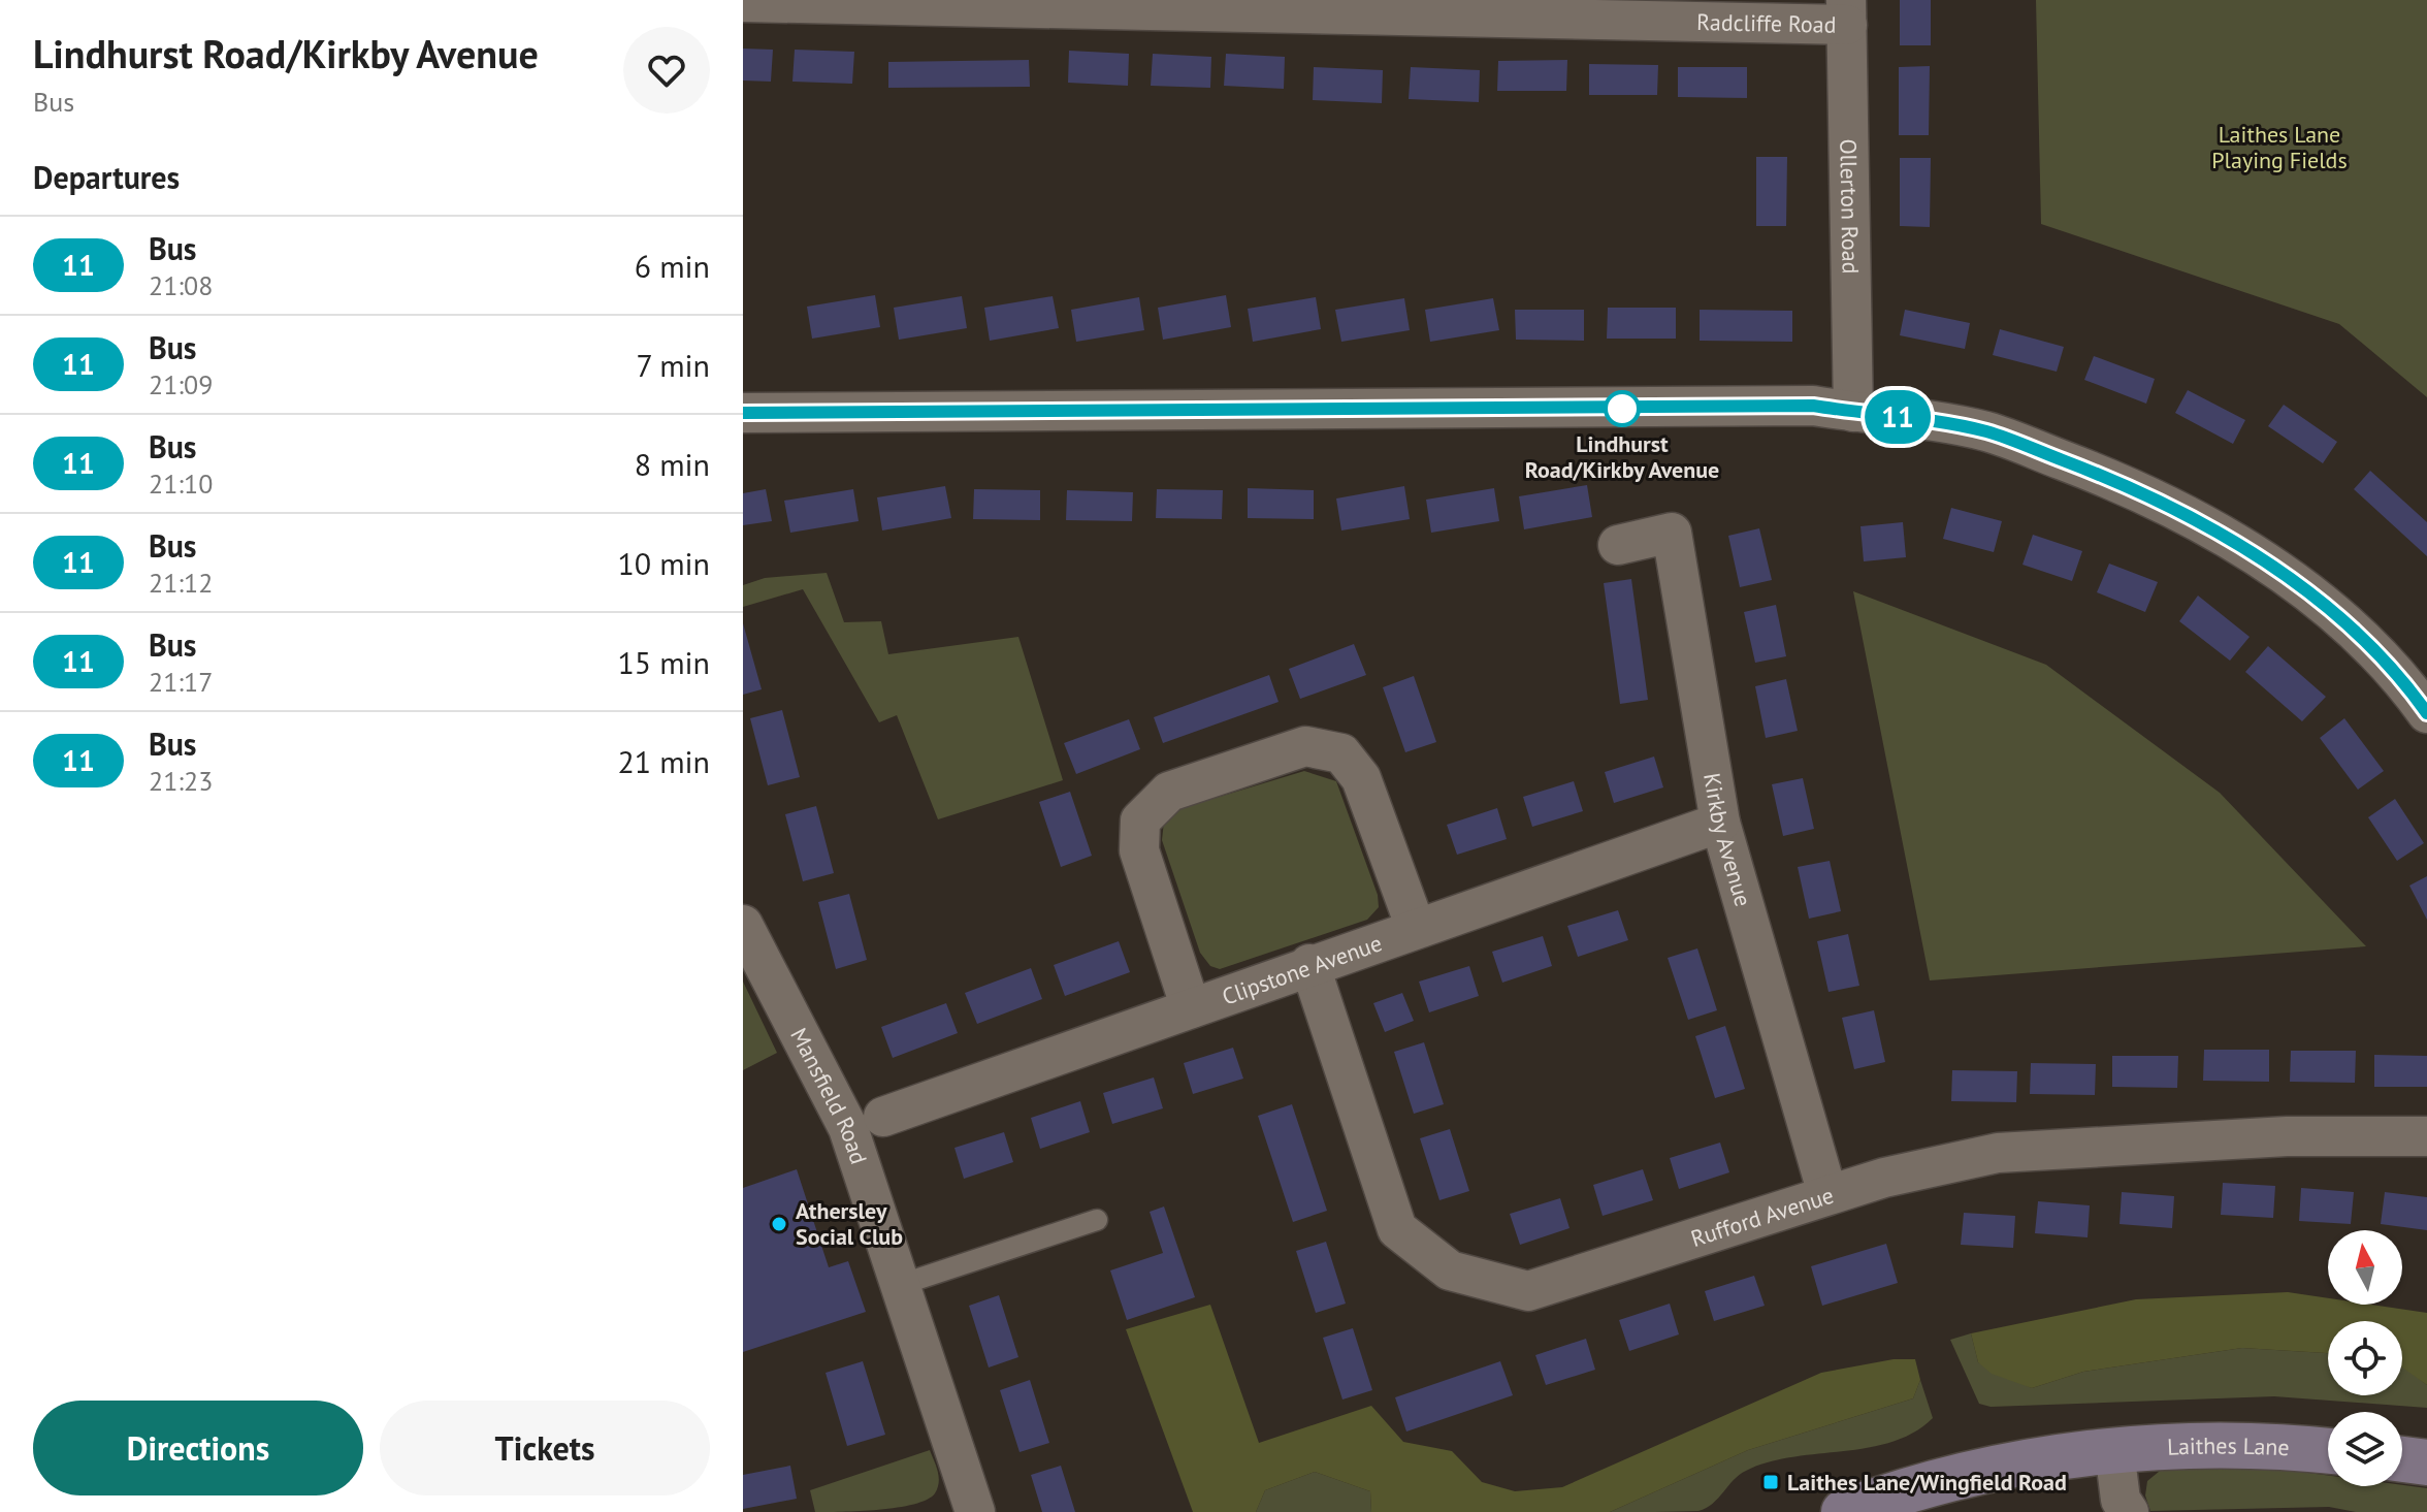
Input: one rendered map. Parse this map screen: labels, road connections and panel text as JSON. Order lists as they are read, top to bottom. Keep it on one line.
{"streets":{"main road":["Laithes Lane"],"street":["Radcliffe Road","Ollerton Road","Kirkby Avenue","Clipstone Avenue","Mansfield Road","Rufford Avenue"]},"crossings":[["Radcliffe Road","Ollerton Road"],["Kirkby Avenue","Clipstone Avenue"],["Kirkby Avenue","Rufford Avenue"],["Clipstone Avenue","Rufford Avenue"]],"parks":["Laithes Lane Playing Fields"],"places":{"other":["Lindhurst Road/Kirkby Avenue","Athersley Social Club"],"transit":["Laithes Lane/Wingfield Road"]},"lines":["bus line 11"],"north":"top","page":{"heading":[["Lindhurst Road/Kirkby Avenue","Bus"],"Departures"],"on_map":"11","list":[{"mark":"11","name":"Bus","note":"21:08","value":"6 min"},{"mark":"11","name":"Bus","note":"21:09","value":"7 min"},{"mark":"11","name":"Bus","note":"21:10","value":"8 min"},{"mark":"11","name":"Bus","note":"21:12","value":"10 min"},{"mark":"11","name":"Bus","note":"21:17","value":"15 min"},{"mark":"11","name":"Bus","note":"21:23","value":"21 min"}],"buttons":["Directions","Tickets"]}}
